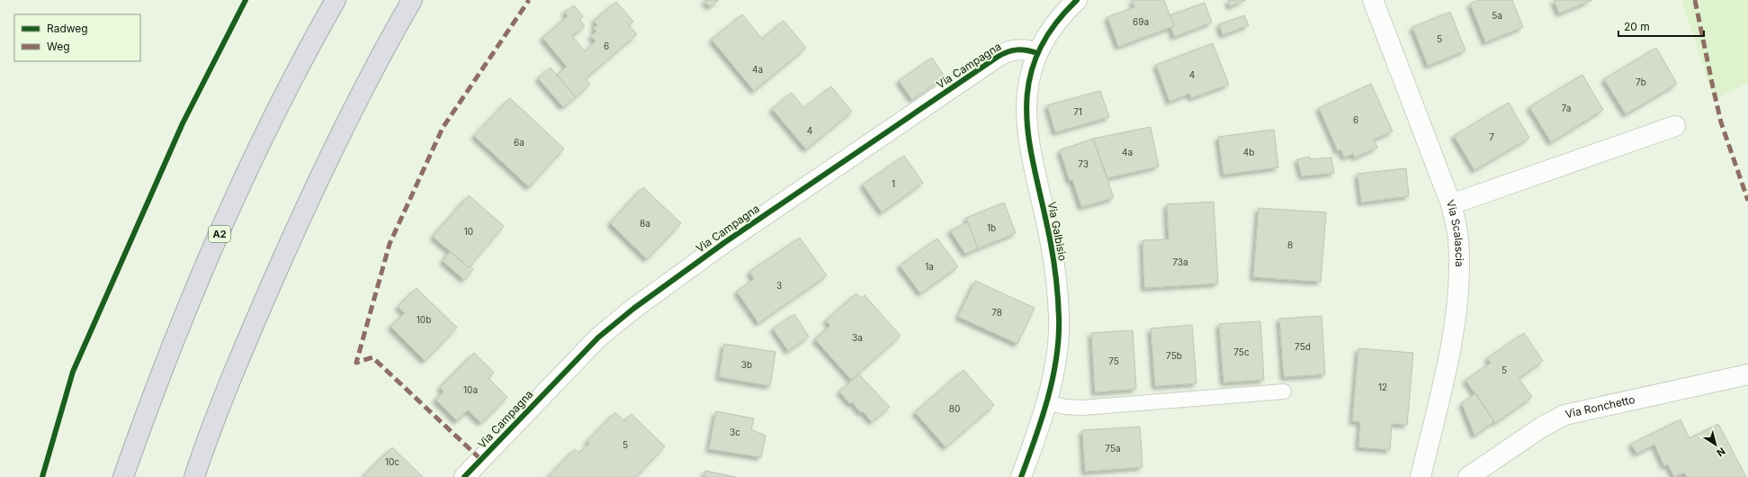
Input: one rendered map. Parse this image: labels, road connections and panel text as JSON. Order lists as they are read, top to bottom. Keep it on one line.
{"streets":{"highway":["A2"],"street":["Via Campagna","Via Galbisio","Via Scalascia","Via Ronchetto"]},"crossings":[["Via Campagna","Via Galbisio"]],"house_numbers":["5a","69a","5","6","4a","4","7b","7a","71","6","4","7","6a","4a","4b","73","1","8a","1b","10","8","73a","1a","3","78","10b","3a","75d","75c","75b","75","3b","5","12","10a","80","3c","5","75a","10c"],"legend":["Radweg","Weg"],"scale_bar":"20 m","north":"bottom right"}
